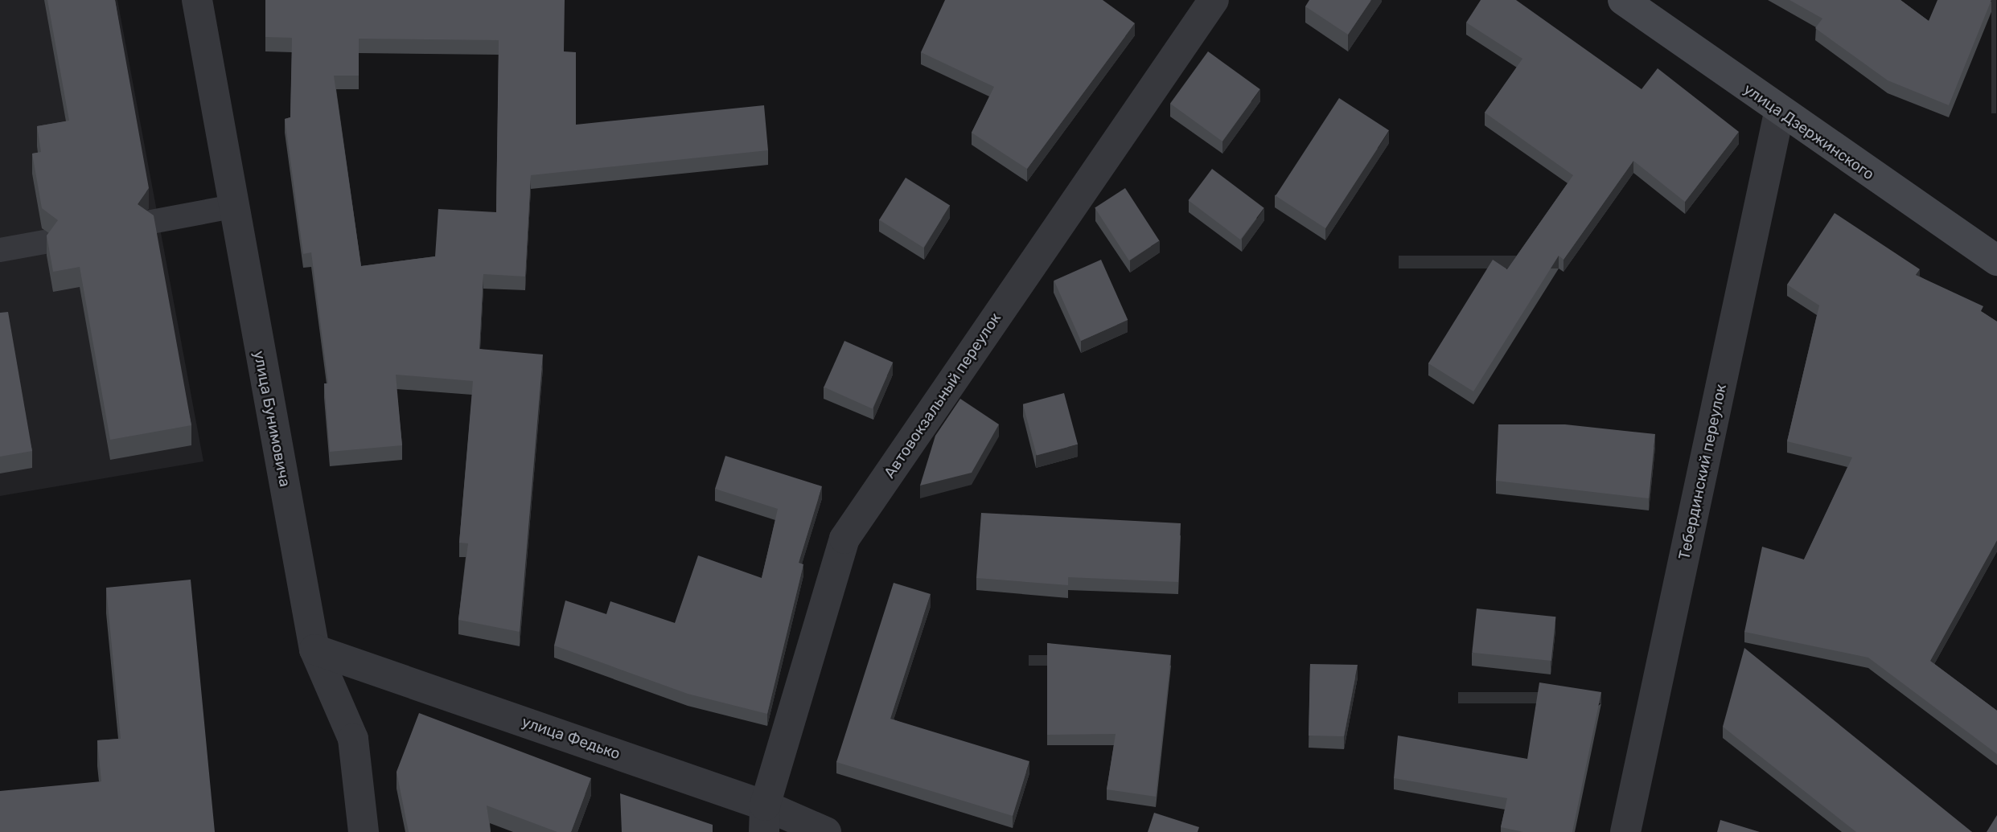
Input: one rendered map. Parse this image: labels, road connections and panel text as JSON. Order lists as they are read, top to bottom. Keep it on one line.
{"streets":{"main road":["улица Дзержинского"],"street":["Автовокзальный переулок","улица Бунимовича","Тебердинский переулок","улица Федько"]},"crossings":[["улица Дзержинского","Тебердинский переулок"],["Автовокзальный переулок","улица Федько"],["улица Бунимовича","улица Федько"]]}
